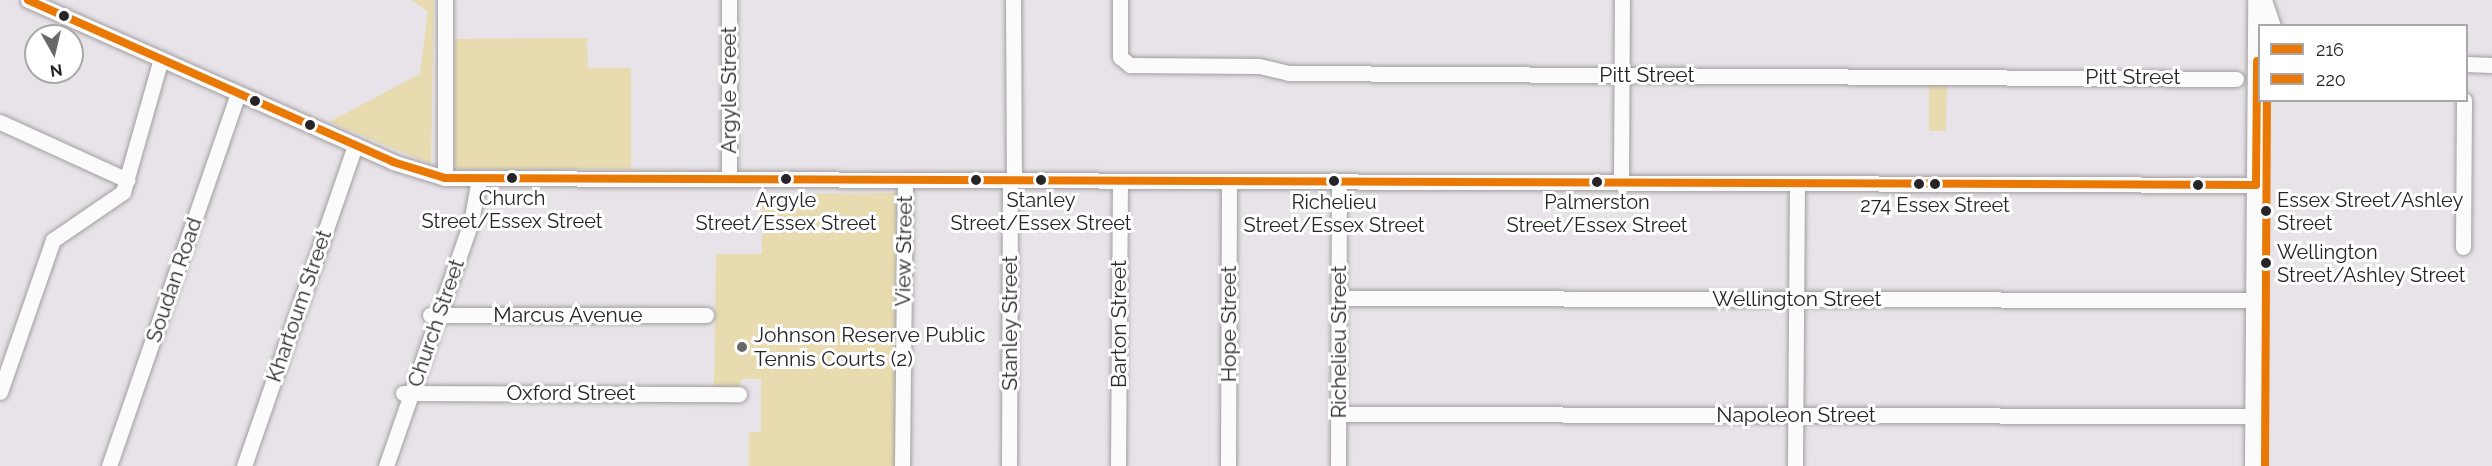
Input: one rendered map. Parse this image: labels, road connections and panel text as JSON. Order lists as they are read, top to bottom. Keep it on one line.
{"streets":{"street":["Pitt Street","Argyle Street","View Street","Soudan Road","Wellington Street","Khartoum Street","Marcus Avenue","Church Street","Stanley Street","Barton Street","Hope Street","Richelieu Street","Oxford Street","Napoleon Street"]},"crossings":[["Wellington Street","Richelieu Street"],["Marcus Avenue","Church Street"],["Church Street","Oxford Street"],["Richelieu Street","Napoleon Street"]],"places":["Church Street/Essex Street","Argyle Street/Essex Street","Stanley Street/Essex Street","Richelieu Street/Essex Street","Palmerston Street/Essex Street","274 Essex Street","Essex Street/Ashley Street","Wellington Street/Ashley Street","Johnson Reserve Public Tennis Courts (2)"],"lines":["transit line 216","transit line 220"],"legend":["216","220"],"north":"bottom"}
